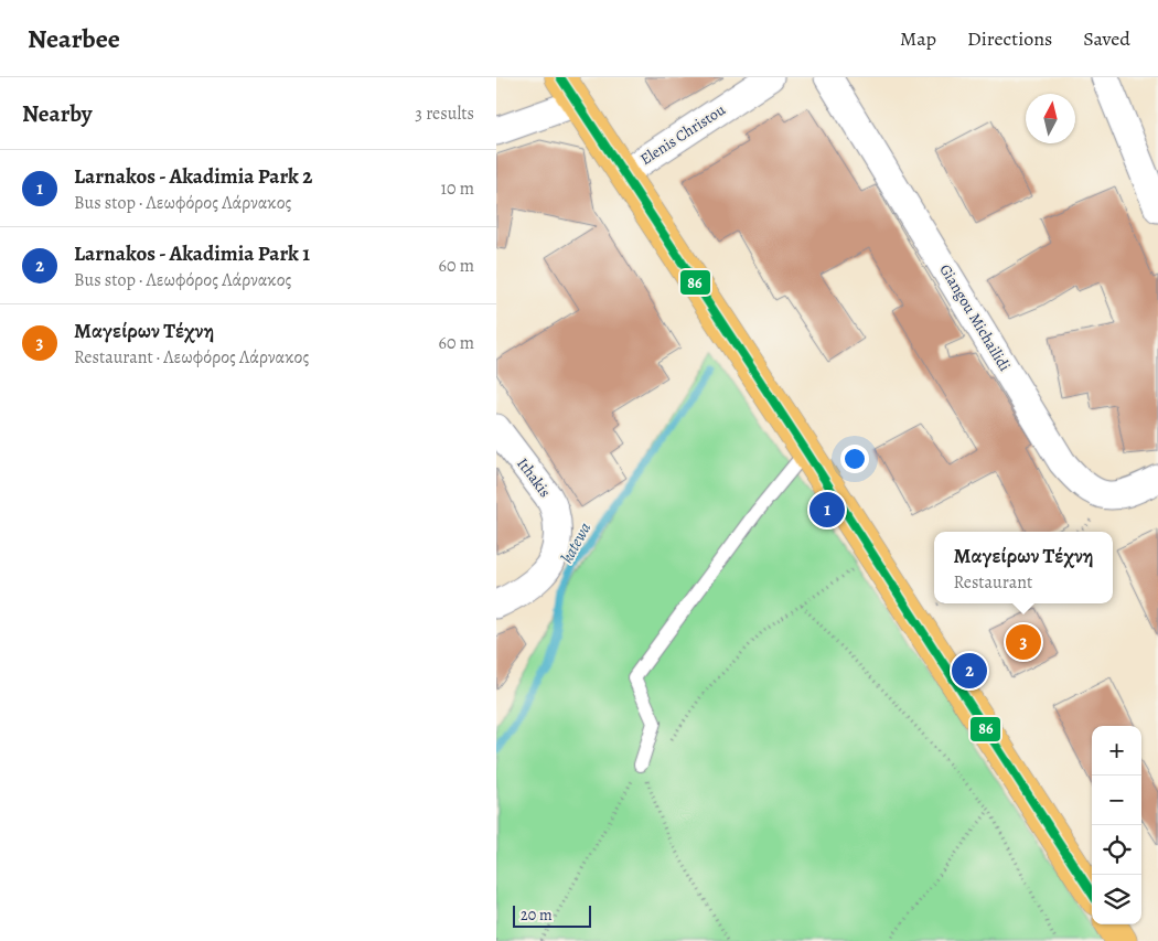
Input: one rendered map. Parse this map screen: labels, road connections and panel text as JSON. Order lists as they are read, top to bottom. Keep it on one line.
{"streets":{"street":["Elenis Christou","Giangou Michailidi","Ithakis"]},"water":["katewa"],"lines":["transit line 86"],"scale_bar":"20 m","north":"top","page":{"header":"Nearbee","nav":["Map","Directions","Saved"],"heading":["Nearby","3 results"],"list":[{"mark":"1","name":"Larnakos - Akadimia Park 2","note":"Bus stop · Λεωφόρος Λάρνακος","value":"10 m"},{"mark":"2","name":"Larnakos - Akadimia Park 1","note":"Bus stop · Λεωφόρος Λάρνακος","value":"60 m"},{"mark":"3","name":"Μαγείρων Τέχνη","note":"Restaurant · Λεωφόρος Λάρνακος","value":"60 m"}],"pins":["1","3","2"],"popup":["Μαγείρων Τέχνη","Restaurant"],"map_buttons":["+","−"],"scale":"20 m"}}
